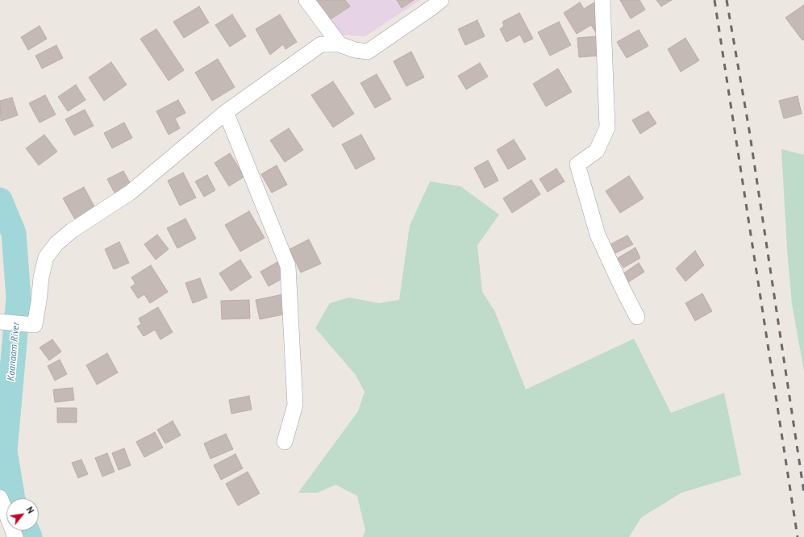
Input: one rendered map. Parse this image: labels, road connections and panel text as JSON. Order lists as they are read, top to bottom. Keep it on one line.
{"water":["Kaanaam River"],"north":"top right"}
